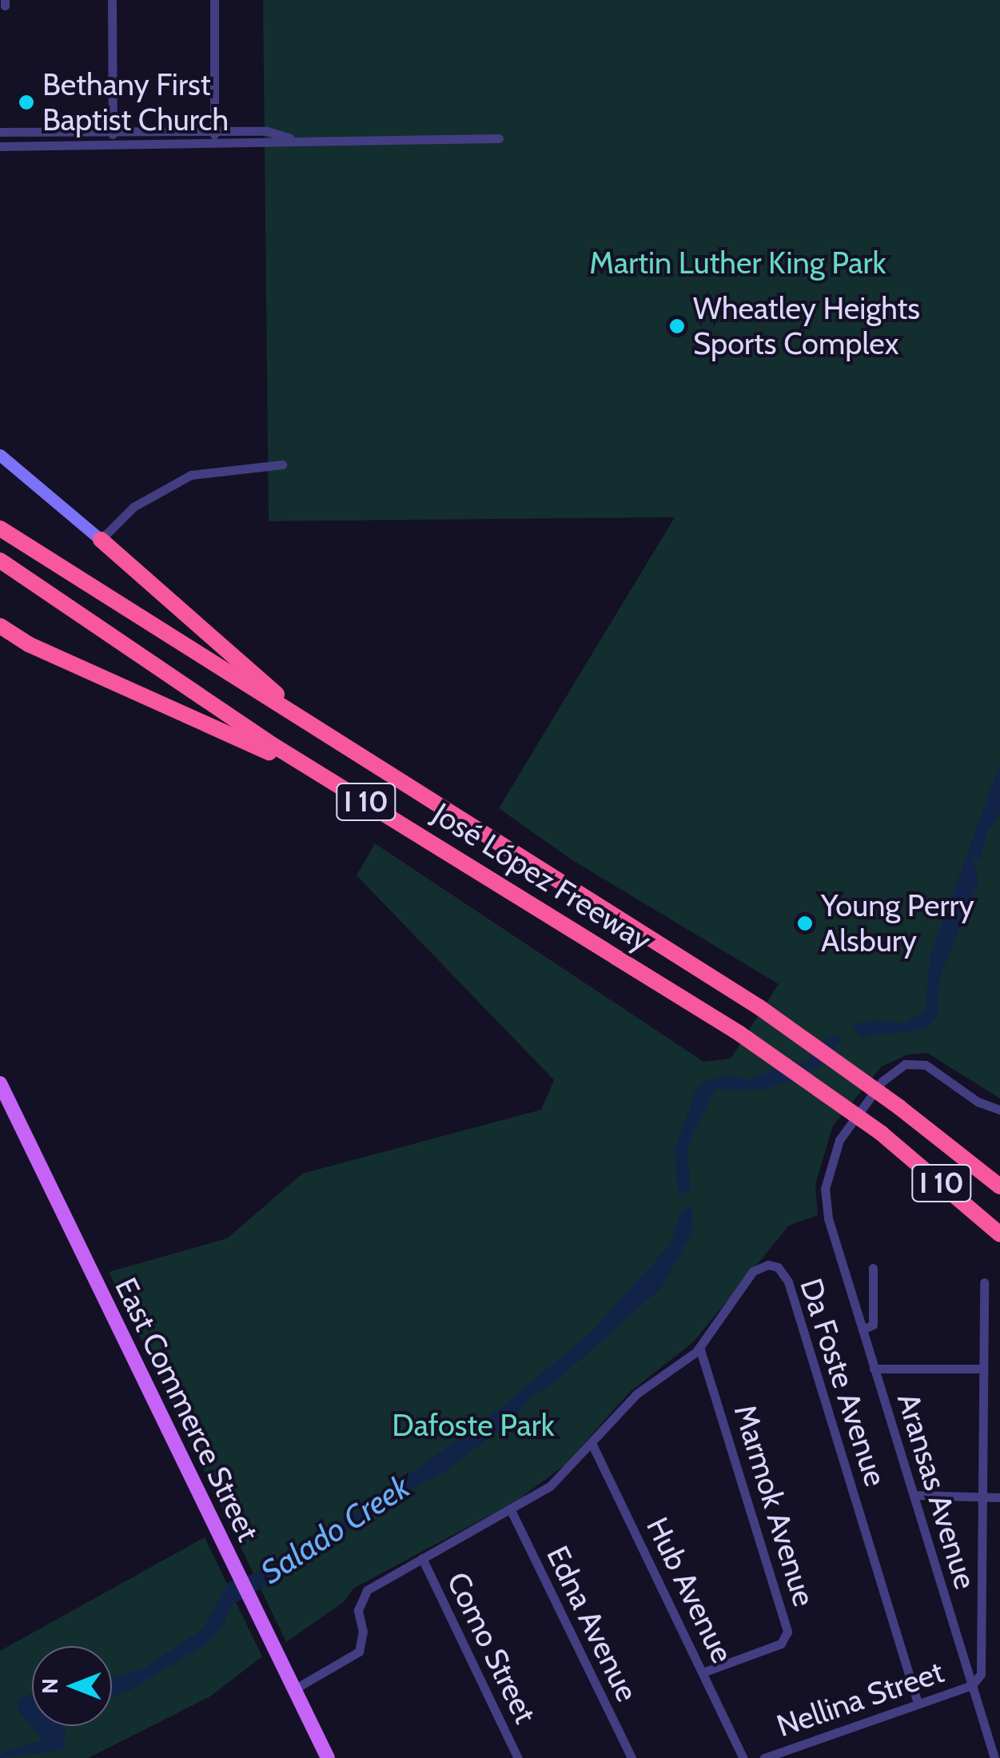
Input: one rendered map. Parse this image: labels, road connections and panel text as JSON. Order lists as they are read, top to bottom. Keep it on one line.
{"streets":{"highway":["I 10","José López Freeway"],"main road":["East Commerce Street"],"street":["Da Foste Avenue","Aransas Avenue","Marmok Avenue","Hub Avenue","Edna Avenue","Como Street","Nellina Street"]},"crossings":[["Da Foste Avenue","East Commerce Street"],["Da Foste Avenue","Marmok Avenue"],["Da Foste Avenue","Hub Avenue"],["Da Foste Avenue","Edna Avenue"],["Da Foste Avenue","Como Street"],["Da Foste Avenue","Nellina Street"],["Aransas Avenue","Nellina Street"],["Marmok Avenue","Hub Avenue"]],"water":["Salado Creek"],"parks":["Martin Luther King Park","Dafoste Park"],"places":["Bethany First Baptist Church","Wheatley Heights Sports Complex","Young Perry Alsbury"],"north":"left"}
